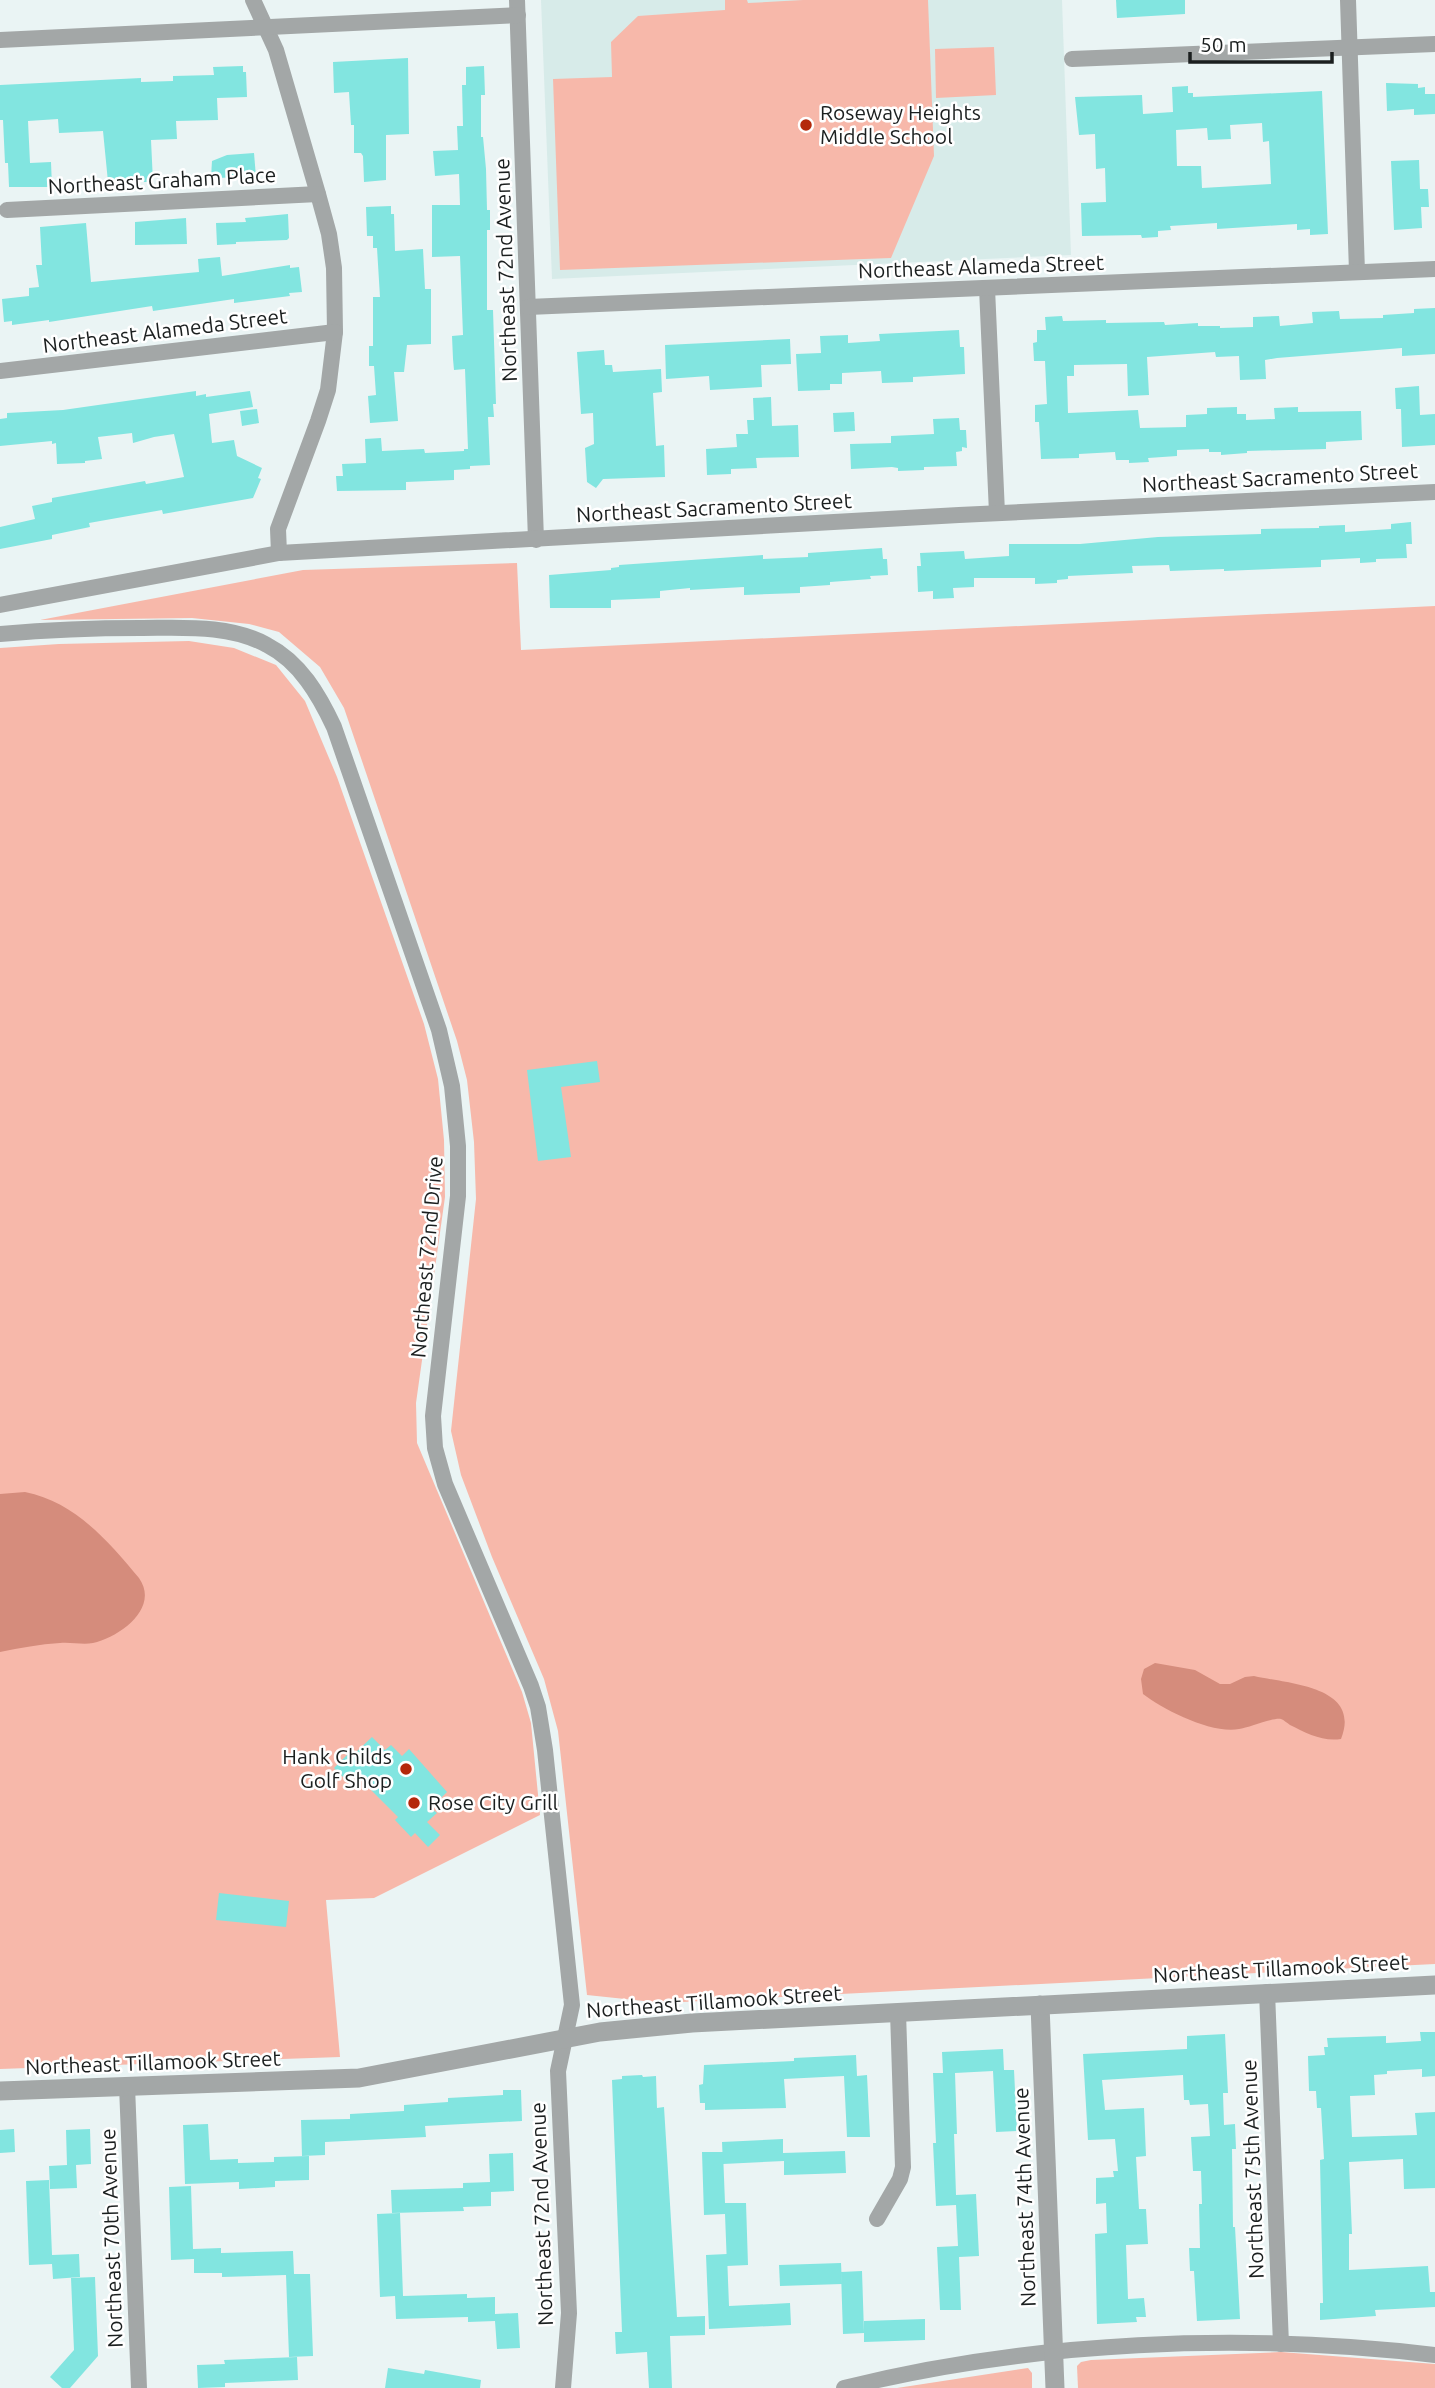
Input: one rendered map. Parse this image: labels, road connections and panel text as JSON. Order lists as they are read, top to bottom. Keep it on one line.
{"streets":{"street":["Northeast Graham Place","Northeast Alameda Street","Northeast 72nd Avenue","Northeast Sacramento Street","Northeast 72nd Drive","Northeast Tillamook Street","Northeast 75th Avenue","Northeast 74th Avenue","Northeast 70th Avenue"]},"crossings":[["Northeast Alameda Street","Northeast 72nd Avenue"],["Northeast 72nd Avenue","Northeast Sacramento Street"],["Northeast 72nd Avenue","Northeast 72nd Drive"],["Northeast 72nd Avenue","Northeast Tillamook Street"],["Northeast 72nd Drive","Northeast Tillamook Street"],["Northeast Tillamook Street","Northeast 75th Avenue"],["Northeast Tillamook Street","Northeast 74th Avenue"],["Northeast Tillamook Street","Northeast 70th Avenue"]],"places":["Roseway Heights Middle School","Hank Childs Golf Shop","Rose City Grill"],"scale_bar":"50 m"}
